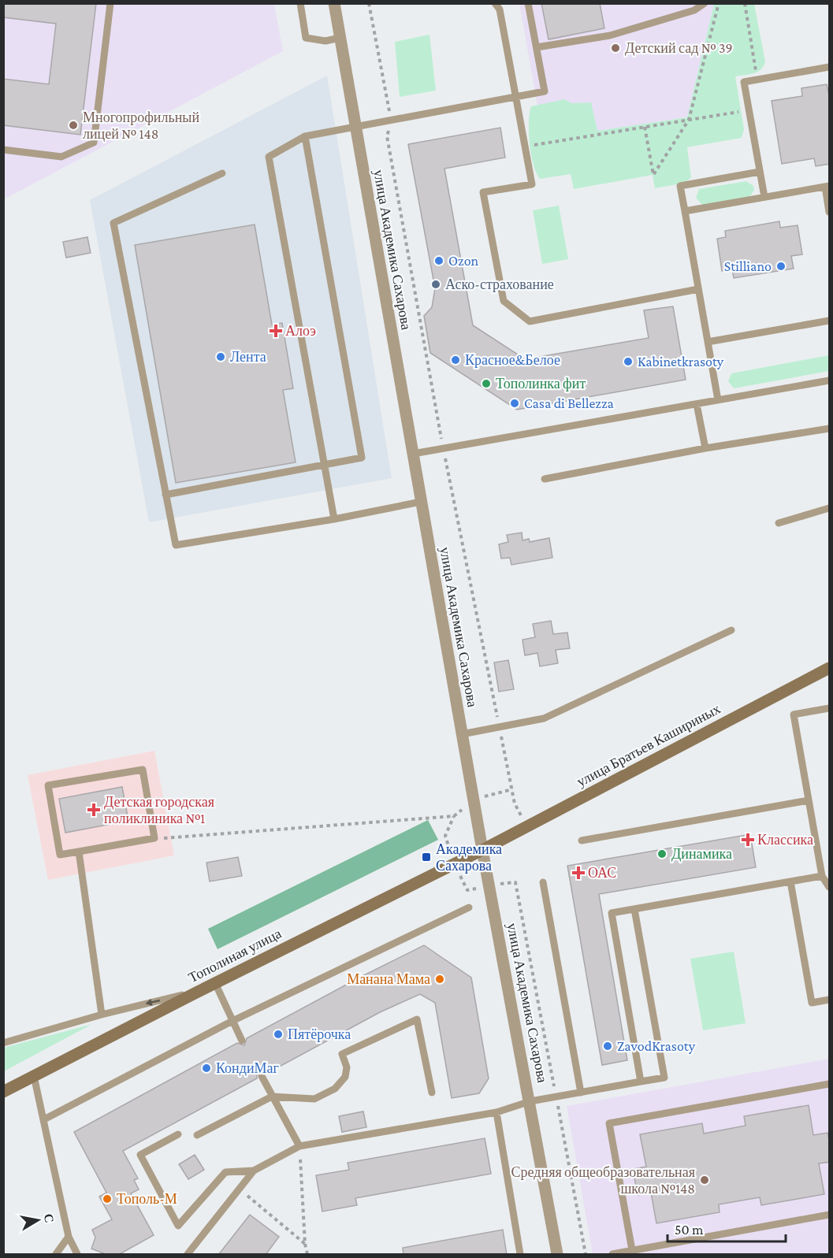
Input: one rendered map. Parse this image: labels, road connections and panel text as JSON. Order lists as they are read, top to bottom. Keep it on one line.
{"streets":{"main road":["улица Братьев Кашириных","Тополиная улица"],"street":["улица Академика Сахарова"]},"crossings":[["улица Академика Сахарова","улица Братьев Кашириных"],["улица Академика Сахарова","Тополиная улица"],["улица Братьев Кашириных","Тополиная улица"]],"places":{"other":["Детский сад № 39","Многопрофильный лицей № 148","Ozon","Stilliano","Аско-страхование","Лента","Красное&Белое","Kabinetkrasoty","Тополинка фит","Casa di Bellezza","Динамика","Манана Мама","Пятёрочка","ZavodKrasoty","КондиМаг","Средняя общеобразовательная школа №148","Тополь-М"],"health":["Алоэ","Детская городская поликлиника №1","Классика","ОАС"],"transit":["Академика Сахарова"]},"scale_bar":"50 m","north":"right"}
